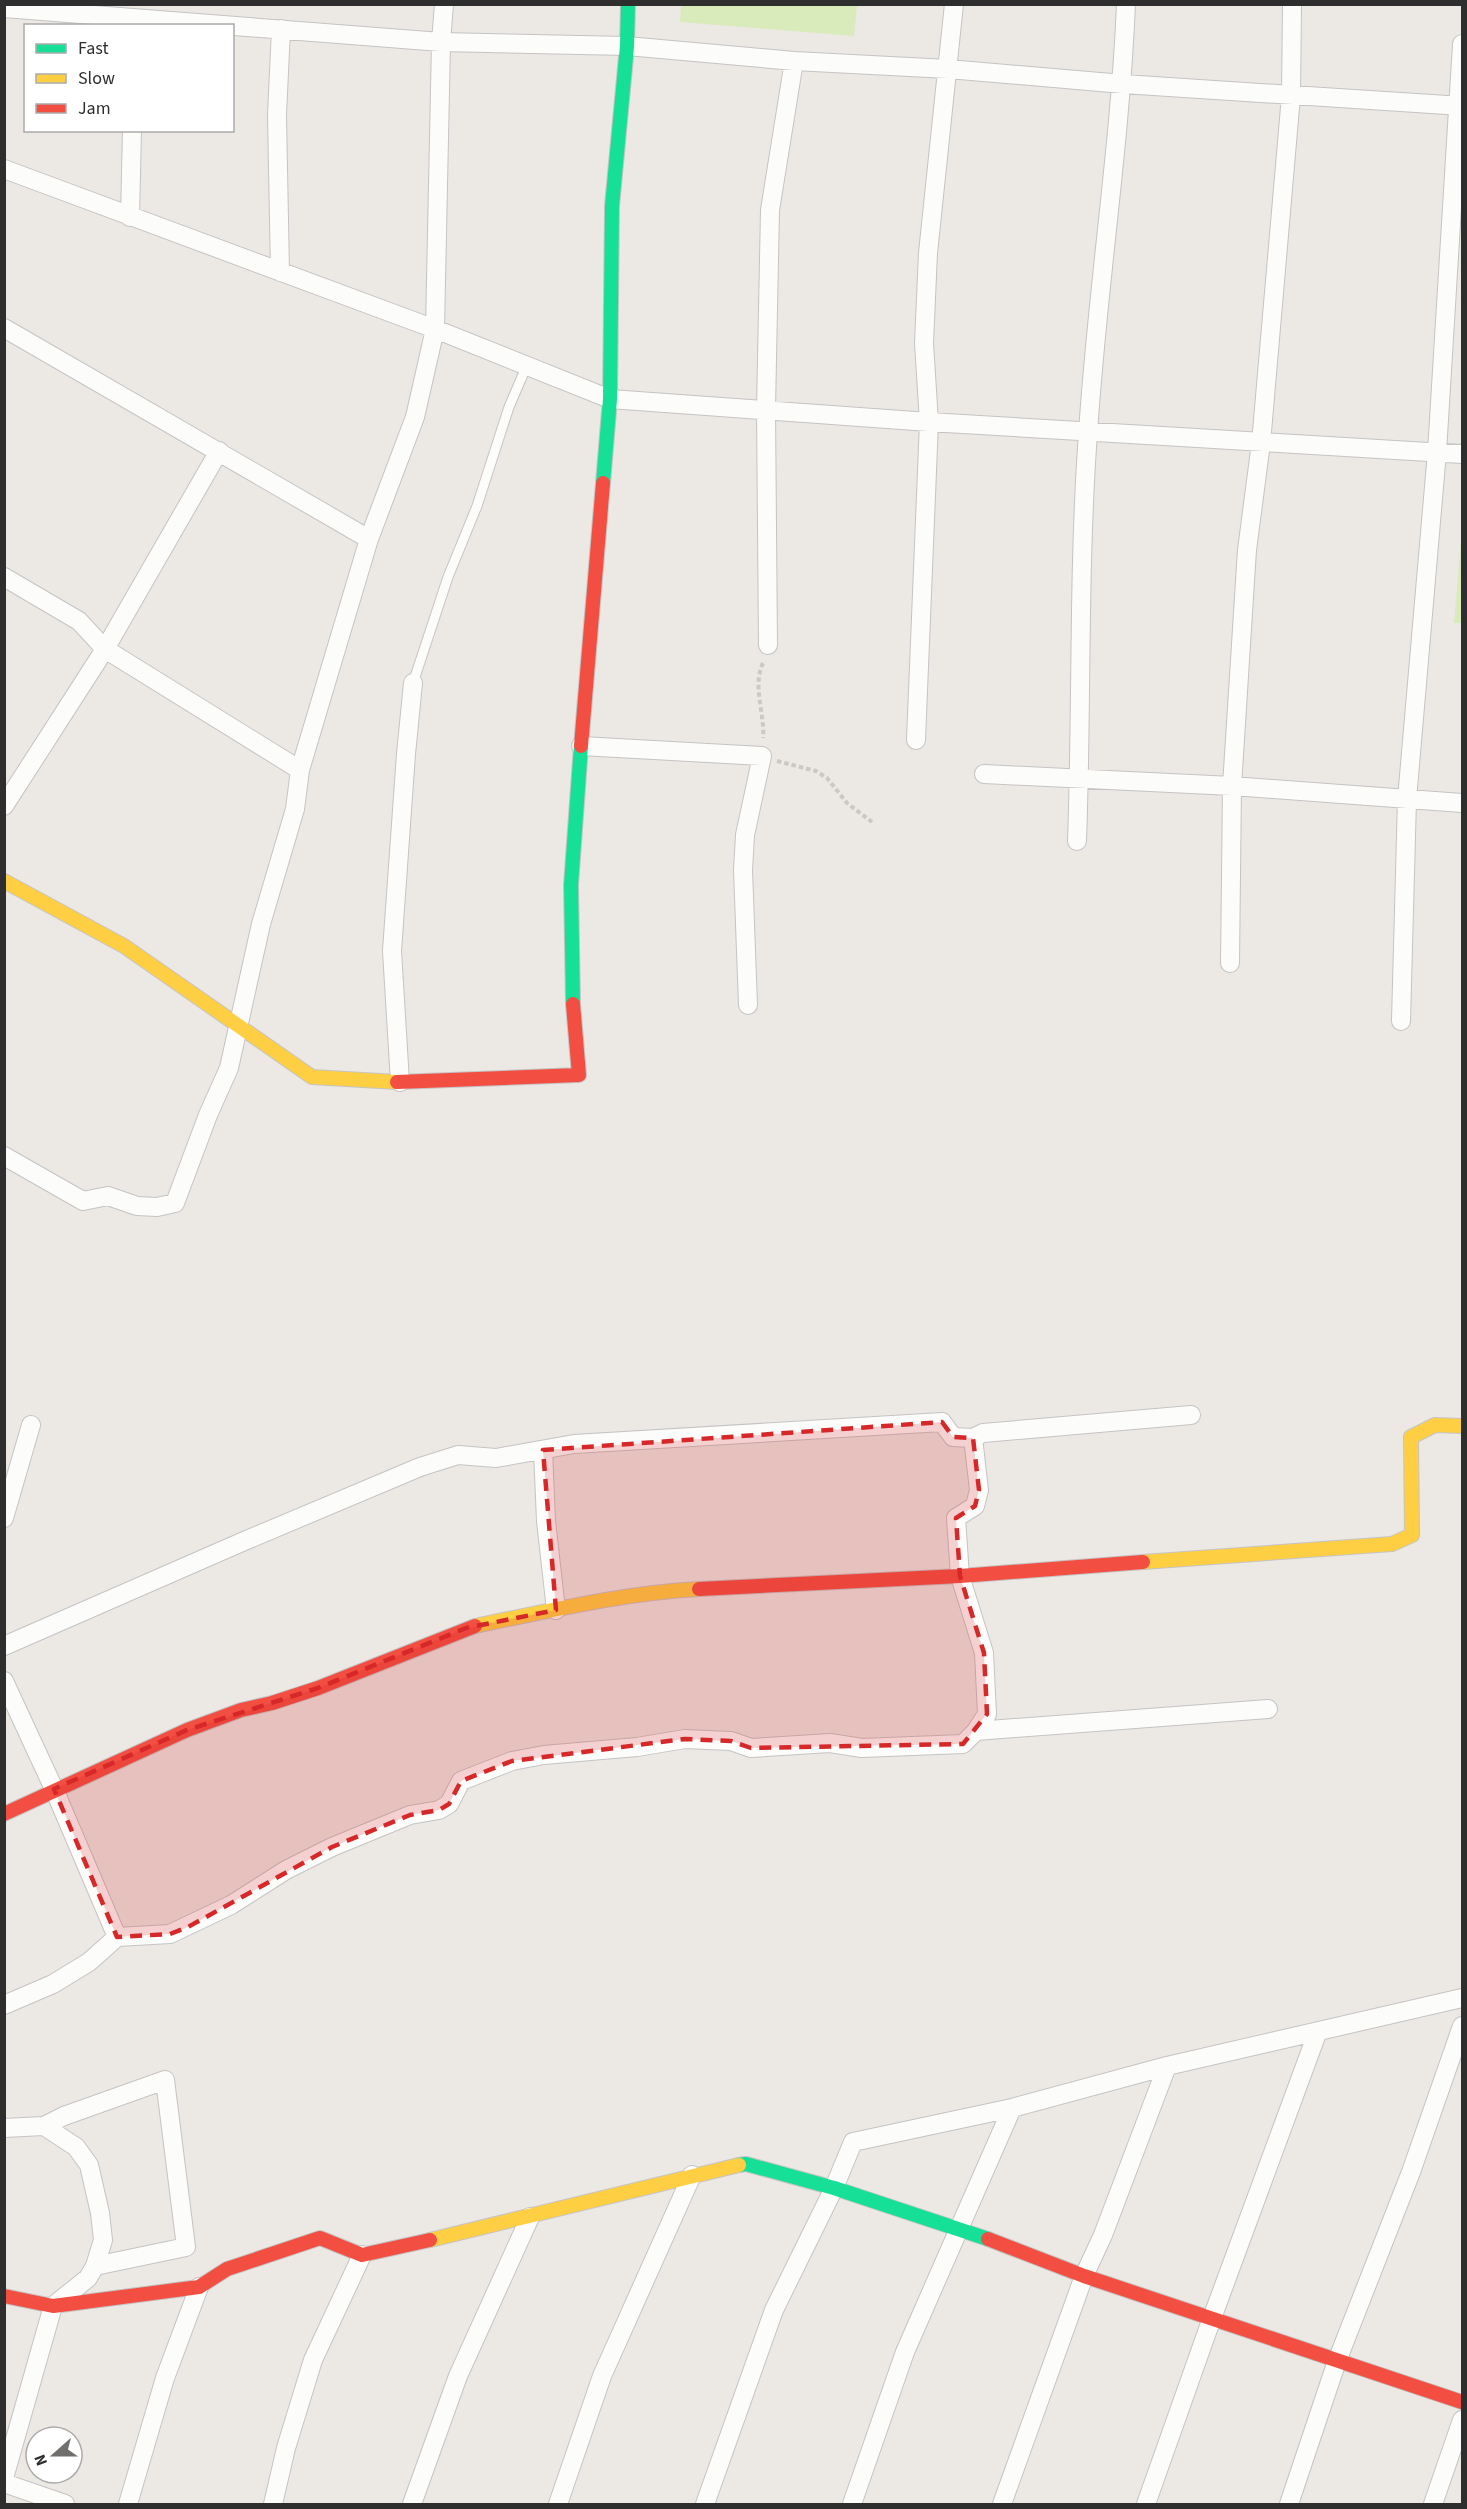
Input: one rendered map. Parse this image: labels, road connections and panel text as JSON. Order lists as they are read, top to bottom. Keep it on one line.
{"legend":["Fast","Slow","Jam"],"north":"left"}
